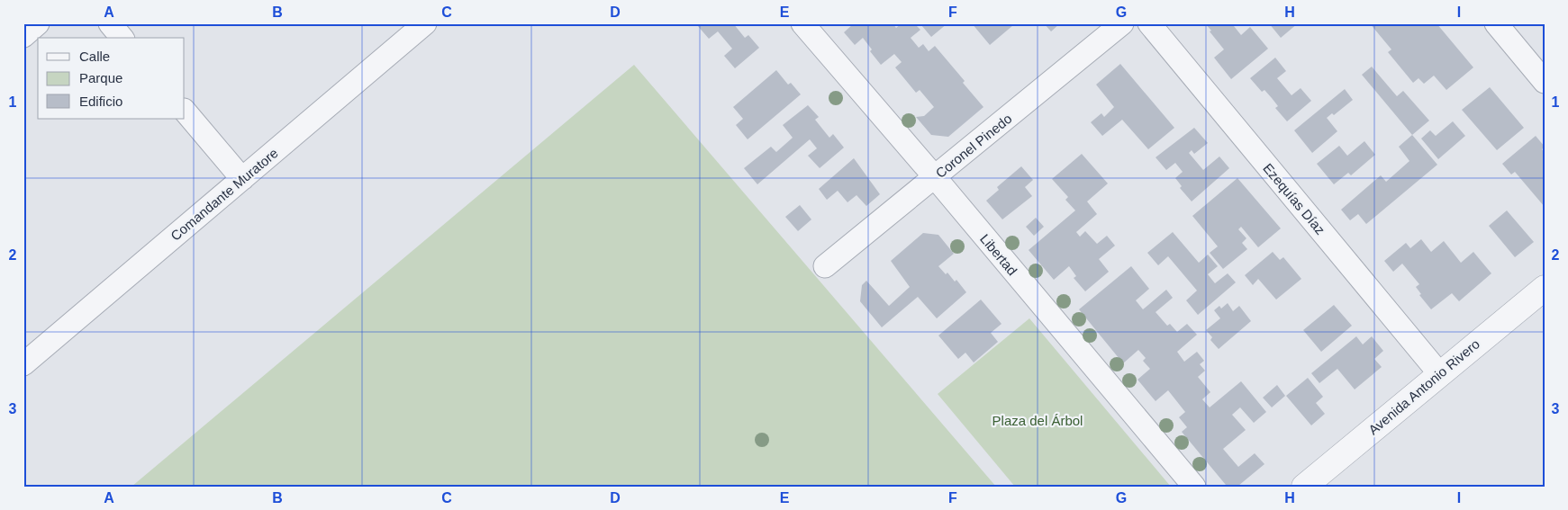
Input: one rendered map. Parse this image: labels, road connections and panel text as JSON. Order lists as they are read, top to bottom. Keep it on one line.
{"streets":{"street":["Coronel Pinedo","Comandante Muratore","Ezequías Díaz","Libertad","Avenida Antonio Rivero"]},"crossings":[["Coronel Pinedo","Libertad"],["Ezequías Díaz","Avenida Antonio Rivero"]],"parks":["Plaza del Árbol"],"legend":["Calle","Parque","Edificio"],"grid":{"columns":["A","B","C","D","E","F","G","H","I"],"rows":["1","2","3"]}}
